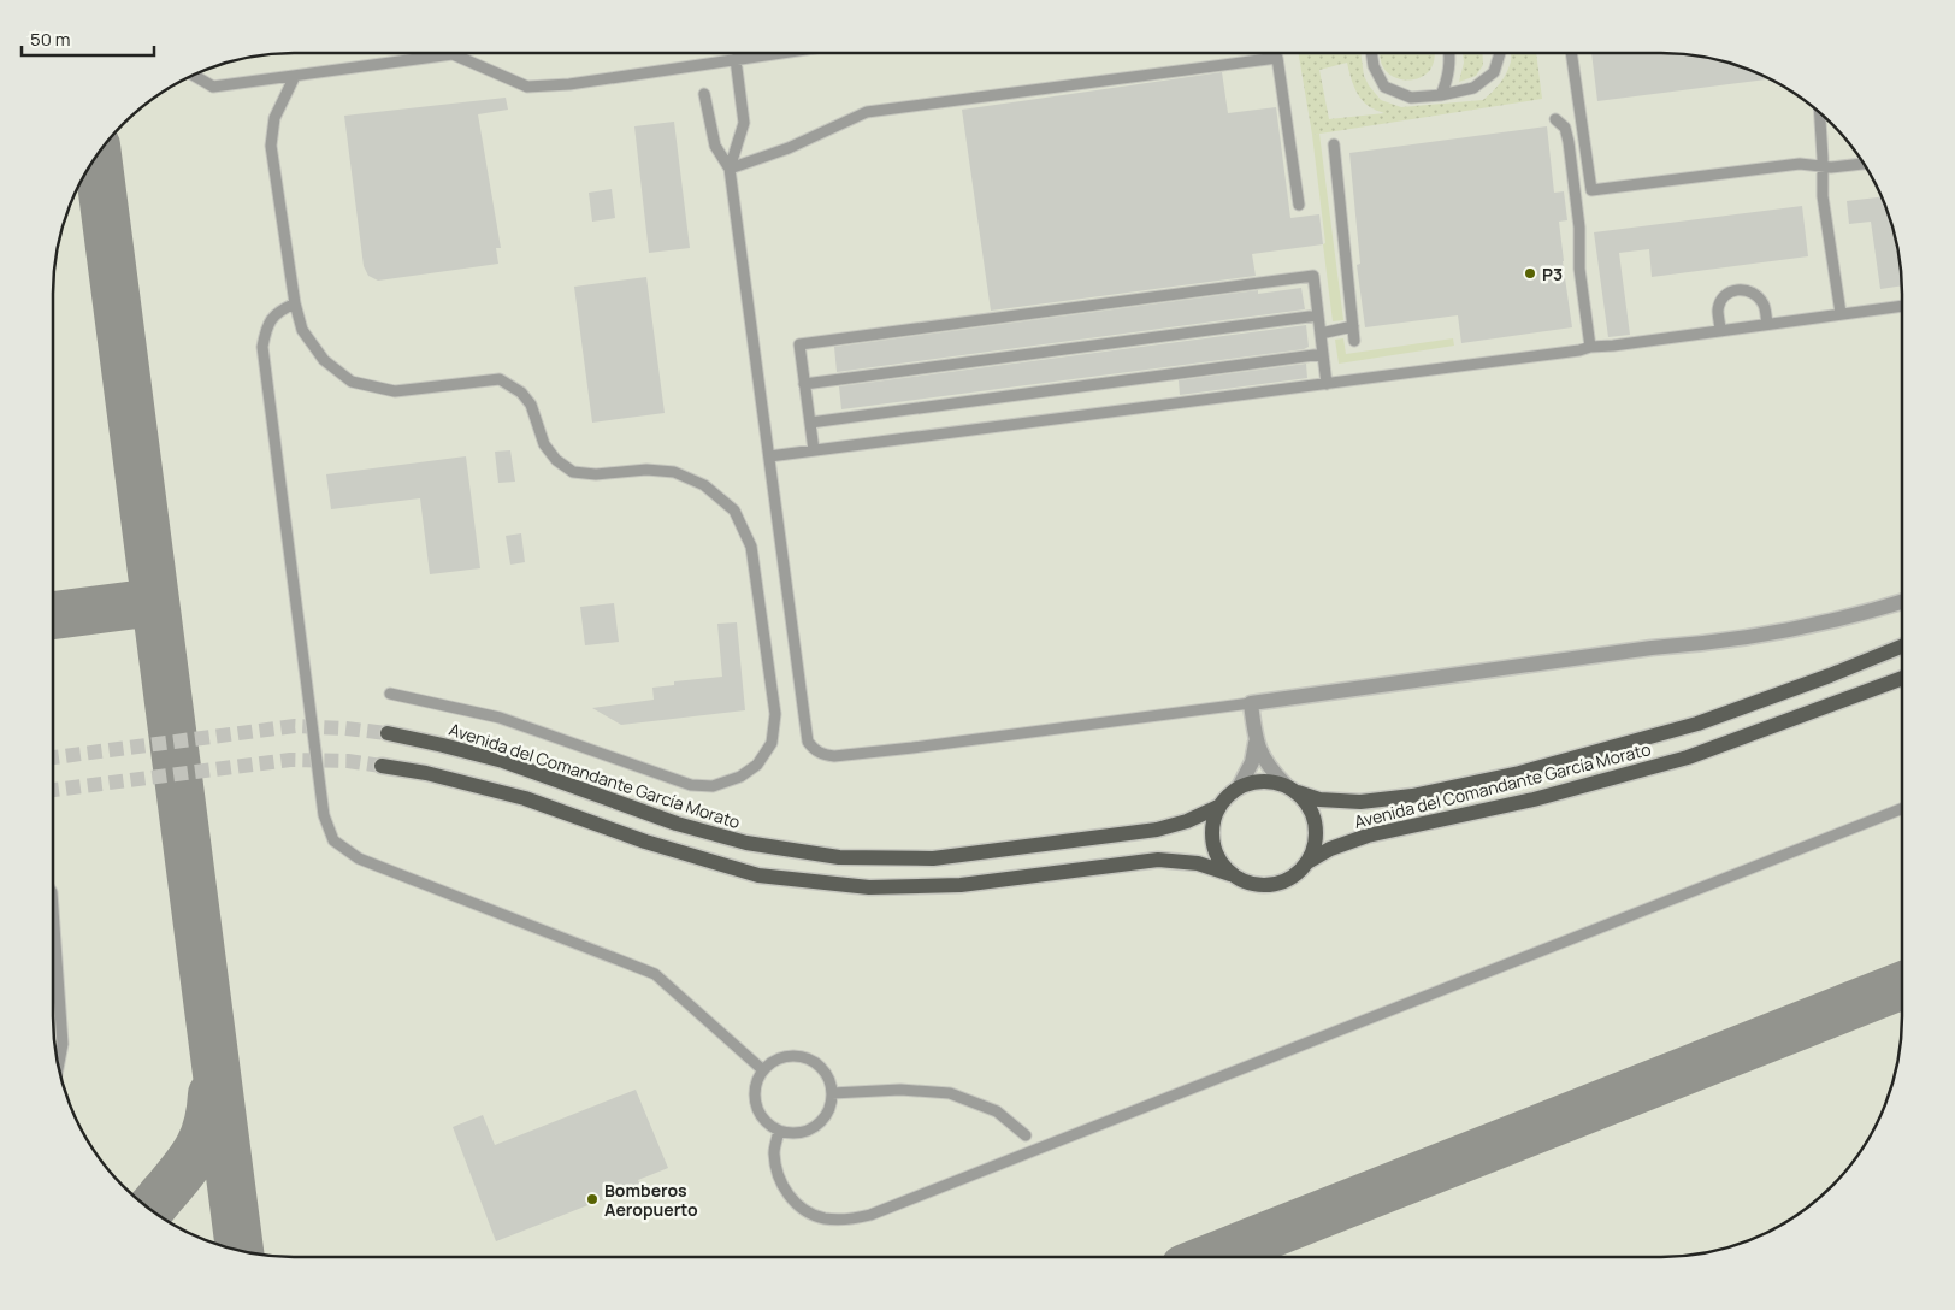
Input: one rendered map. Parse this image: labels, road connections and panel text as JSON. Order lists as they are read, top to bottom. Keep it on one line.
{"streets":{"main road":["Avenida del Comandante García Morato"]},"places":["P3","Bomberos Aeropuerto"],"scale_bar":"50 m"}
